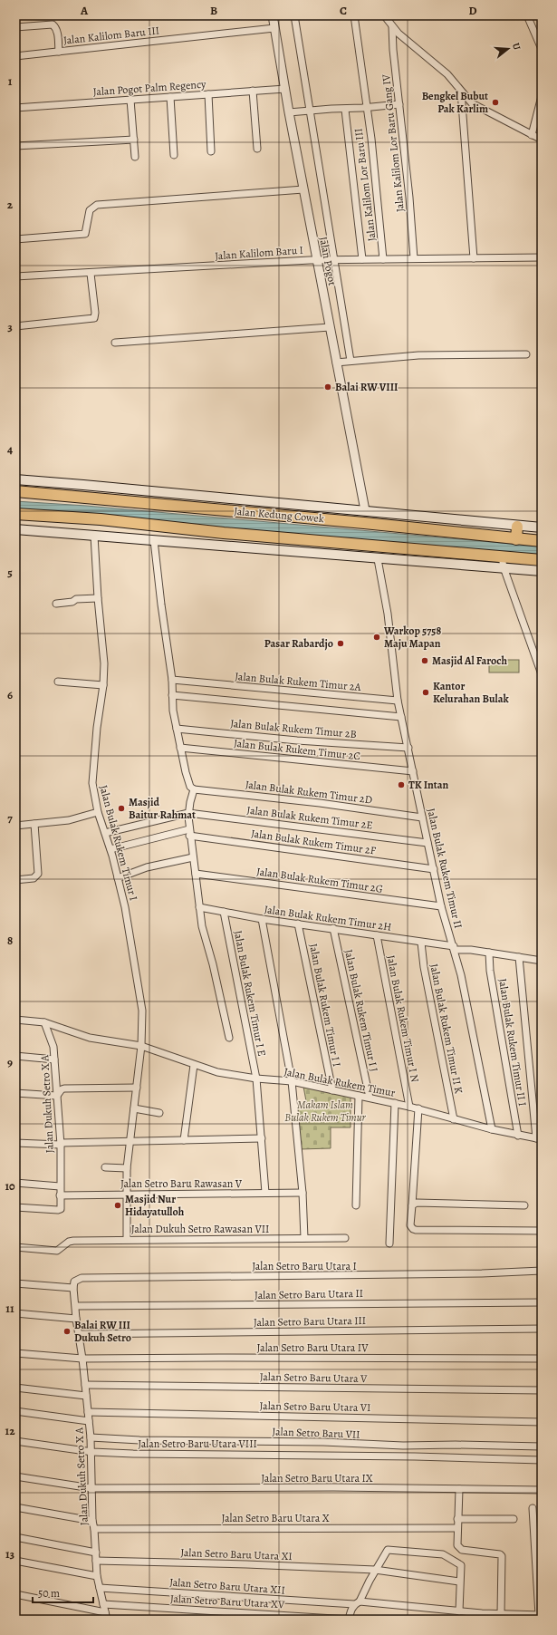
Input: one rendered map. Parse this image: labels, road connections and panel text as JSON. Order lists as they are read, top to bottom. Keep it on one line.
{"streets":{"highway":["Jalan Kedung Cowek"],"street":["Jalan Kalilom Baru III","Jalan Pogot Palm Regency","Jalan Kalilom Lor Baru Gang IV","Jalan Kalilom Lor Baru III","Jalan Kalilom Baru I","Jalan Pogot","Jalan Bulak Rukem Timur 2A","Jalan Bulak Rukem Timur 2B","Jalan Bulak Rukem Timur 2C","Jalan Bulak Rukem Timur 2D","Jalan Bulak Rukem Timur 2E","Jalan Bulak Rukem Timur 2F","Jalan Bulak Rukem Timur I","Jalan Bulak Rukem Timur II","Jalan Bulak Rukem Timur 2G","Jalan Bulak Rukem Timur 2H","Jalan Bulak Rukem Timur I E","Jalan Bulak Rukem Timur I I","Jalan Bulak Rukem Timur I J","Jalan Bulak Rukem Timur I N","Jalan Bulak Rukem Timur II K","Jalan Bulak Rukem Timur II I","Jalan Bulak Rukem Timur","Jalan Dukuh Setro X A","Jalan Setro Baru Rawasan V","Jalan Dukuh Setro Rawasan VII","Jalan Setro Baru Utara I","Jalan Setro Baru Utara II","Jalan Setro Baru Utara III","Jalan Setro Baru Utara IV","Jalan Setro Baru Utara V","Jalan Setro Baru Utara VI","Jalan Setro Baru VII","Jalan Setro Baru Utara VIII","Jalan Setro Baru Utara IX","Jalan Setro Baru Utara X","Jalan Setro Baru Utara XI","Jalan Setro Baru Utara XII","Jalan Setro Baru Utara XV"]},"crossings":[["Jalan Kalilom Baru III","Jalan Pogot"],["Jalan Pogot Palm Regency","Jalan Pogot"],["Jalan Kalilom Lor Baru Gang IV","Jalan Kalilom Baru I"],["Jalan Kalilom Lor Baru III","Jalan Kalilom Baru I"],["Jalan Kalilom Baru I","Jalan Pogot"],["Jalan Pogot","Jalan Kedung Cowek"],["Jalan Kedung Cowek","Jalan Bulak Rukem Timur I"],["Jalan Kedung Cowek","Jalan Bulak Rukem Timur II"],["Jalan Bulak Rukem Timur 2A","Jalan Bulak Rukem Timur II"],["Jalan Bulak Rukem Timur 2B","Jalan Bulak Rukem Timur II"],["Jalan Bulak Rukem Timur 2C","Jalan Bulak Rukem Timur II"],["Jalan Bulak Rukem Timur 2D","Jalan Bulak Rukem Timur II"],["Jalan Bulak Rukem Timur 2E","Jalan Bulak Rukem Timur II"],["Jalan Bulak Rukem Timur 2F","Jalan Bulak Rukem Timur II"],["Jalan Bulak Rukem Timur I","Jalan Bulak Rukem Timur"],["Jalan Bulak Rukem Timur I","Jalan Setro Baru Rawasan V"],["Jalan Bulak Rukem Timur I","Jalan Dukuh Setro Rawasan VII"],["Jalan Bulak Rukem Timur II","Jalan Bulak Rukem Timur 2G"],["Jalan Bulak Rukem Timur II","Jalan Bulak Rukem Timur 2H"],["Jalan Bulak Rukem Timur II","Jalan Bulak Rukem Timur"],["Jalan Bulak Rukem Timur 2H","Jalan Bulak Rukem Timur I E"],["Jalan Bulak Rukem Timur 2H","Jalan Bulak Rukem Timur I I"],["Jalan Bulak Rukem Timur 2H","Jalan Bulak Rukem Timur I J"],["Jalan Bulak Rukem Timur 2H","Jalan Bulak Rukem Timur I N"],["Jalan Bulak Rukem Timur 2H","Jalan Bulak Rukem Timur II K"],["Jalan Bulak Rukem Timur 2H","Jalan Bulak Rukem Timur II I"],["Jalan Bulak Rukem Timur I E","Jalan Bulak Rukem Timur"],["Jalan Bulak Rukem Timur I E","Jalan Setro Baru Rawasan V"],["Jalan Bulak Rukem Timur I I","Jalan Bulak Rukem Timur"],["Jalan Bulak Rukem Timur I J","Jalan Bulak Rukem Timur"],["Jalan Bulak Rukem Timur I N","Jalan Bulak Rukem Timur"],["Jalan Bulak Rukem Timur II K","Jalan Bulak Rukem Timur"],["Jalan Bulak Rukem Timur","Jalan Dukuh Setro X A"],["Jalan Dukuh Setro X A","Jalan Setro Baru Rawasan V"],["Jalan Dukuh Setro X A","Jalan Setro Baru Utara I"],["Jalan Dukuh Setro X A","Jalan Setro Baru Utara II"],["Jalan Dukuh Setro X A","Jalan Setro Baru Utara III"],["Jalan Dukuh Setro X A","Jalan Setro Baru Utara IV"],["Jalan Dukuh Setro X A","Jalan Setro Baru Utara V"],["Jalan Dukuh Setro X A","Jalan Setro Baru Utara VI"],["Jalan Dukuh Setro X A","Jalan Setro Baru VII"],["Jalan Dukuh Setro X A","Jalan Setro Baru Utara VIII"],["Jalan Dukuh Setro X A","Jalan Setro Baru Utara IX"],["Jalan Dukuh Setro X A","Jalan Setro Baru Utara X"],["Jalan Dukuh Setro X A","Jalan Setro Baru Utara XI"],["Jalan Dukuh Setro X A","Jalan Setro Baru Utara XII"],["Jalan Dukuh Setro X A","Jalan Setro Baru Utara XV"]],"parks":["Makam Islam Bulak Rukem Timur"],"places":["Bengkel Bubut Pak Karlim","Balai RW VIII","Warkop 5758 Maju Mapan","Pasar Rabardjo","Masjid Al Faroch","Kantor Kelurahan Bulak","TK Intan","Masjid Baitur Rahmat","Masjid Nur Hidayatulloh","Balai RW III Dukuh Setro"],"scale_bar":"50 m","north":"right","grid":{"columns":["A","B","C","D"],"rows":["1","2","3","4","5","6","7","8","9","10","11","12","13"]}}
